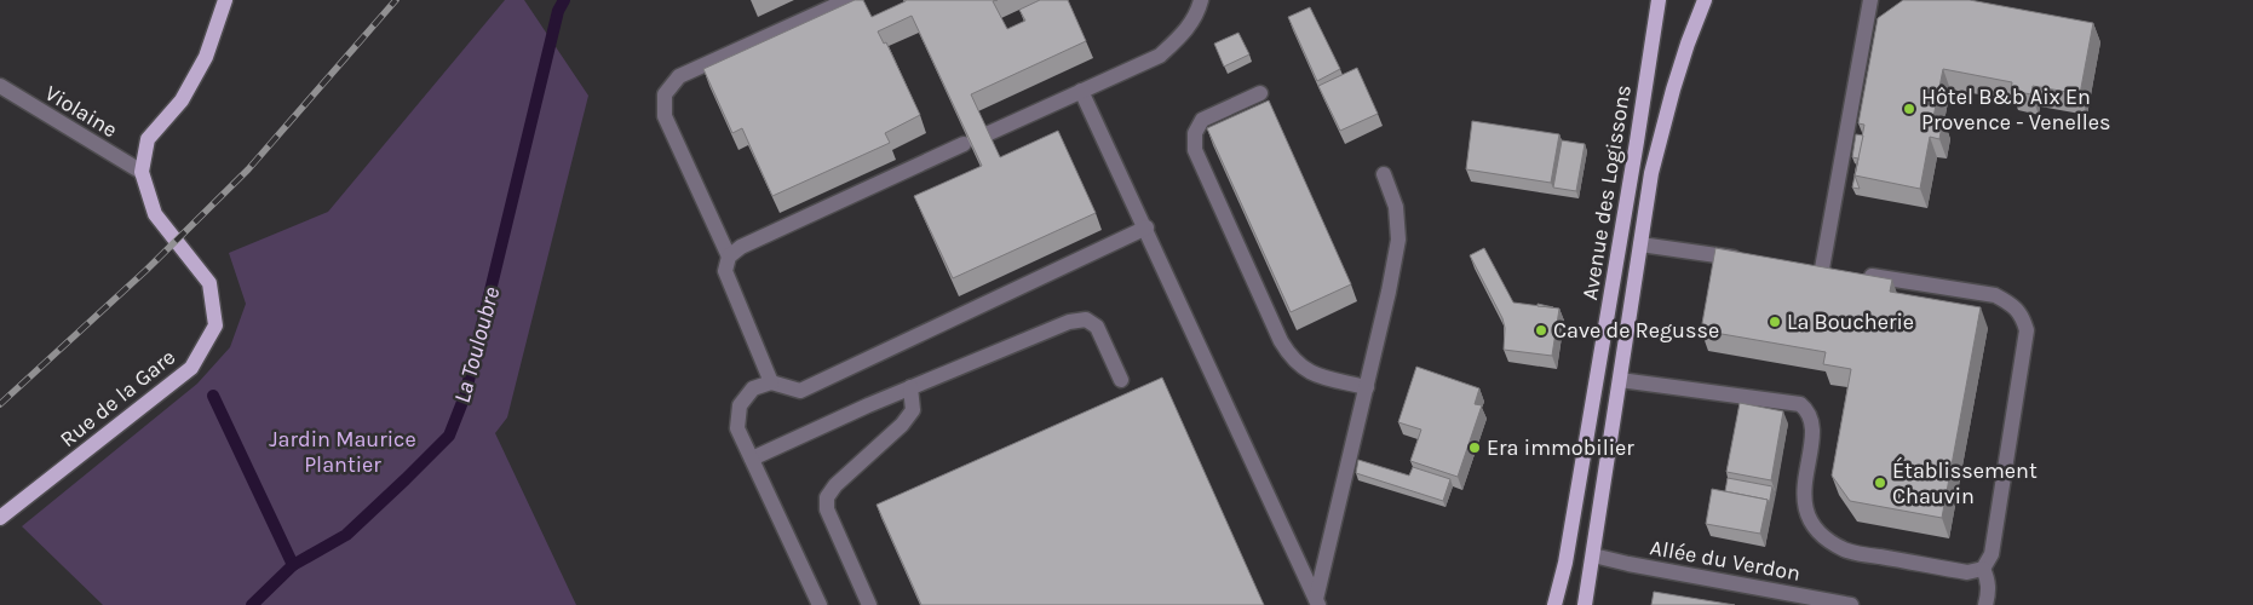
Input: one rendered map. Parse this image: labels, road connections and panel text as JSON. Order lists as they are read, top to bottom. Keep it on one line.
{"streets":{"main road":["Avenue des Logissons","Rue de la Gare"],"street":["Violaine","Allée du Verdon"]},"crossings":[["Violaine","Rue de la Gare"],["Avenue des Logissons","Allée du Verdon"]],"water":["La Touloubre"],"parks":["Jardin Maurice Plantier"],"places":["Hôtel B&b Aix En Provence - Venelles","La Boucherie","Cave de Regusse","Era immobilier","Établissement Chauvin"]}
